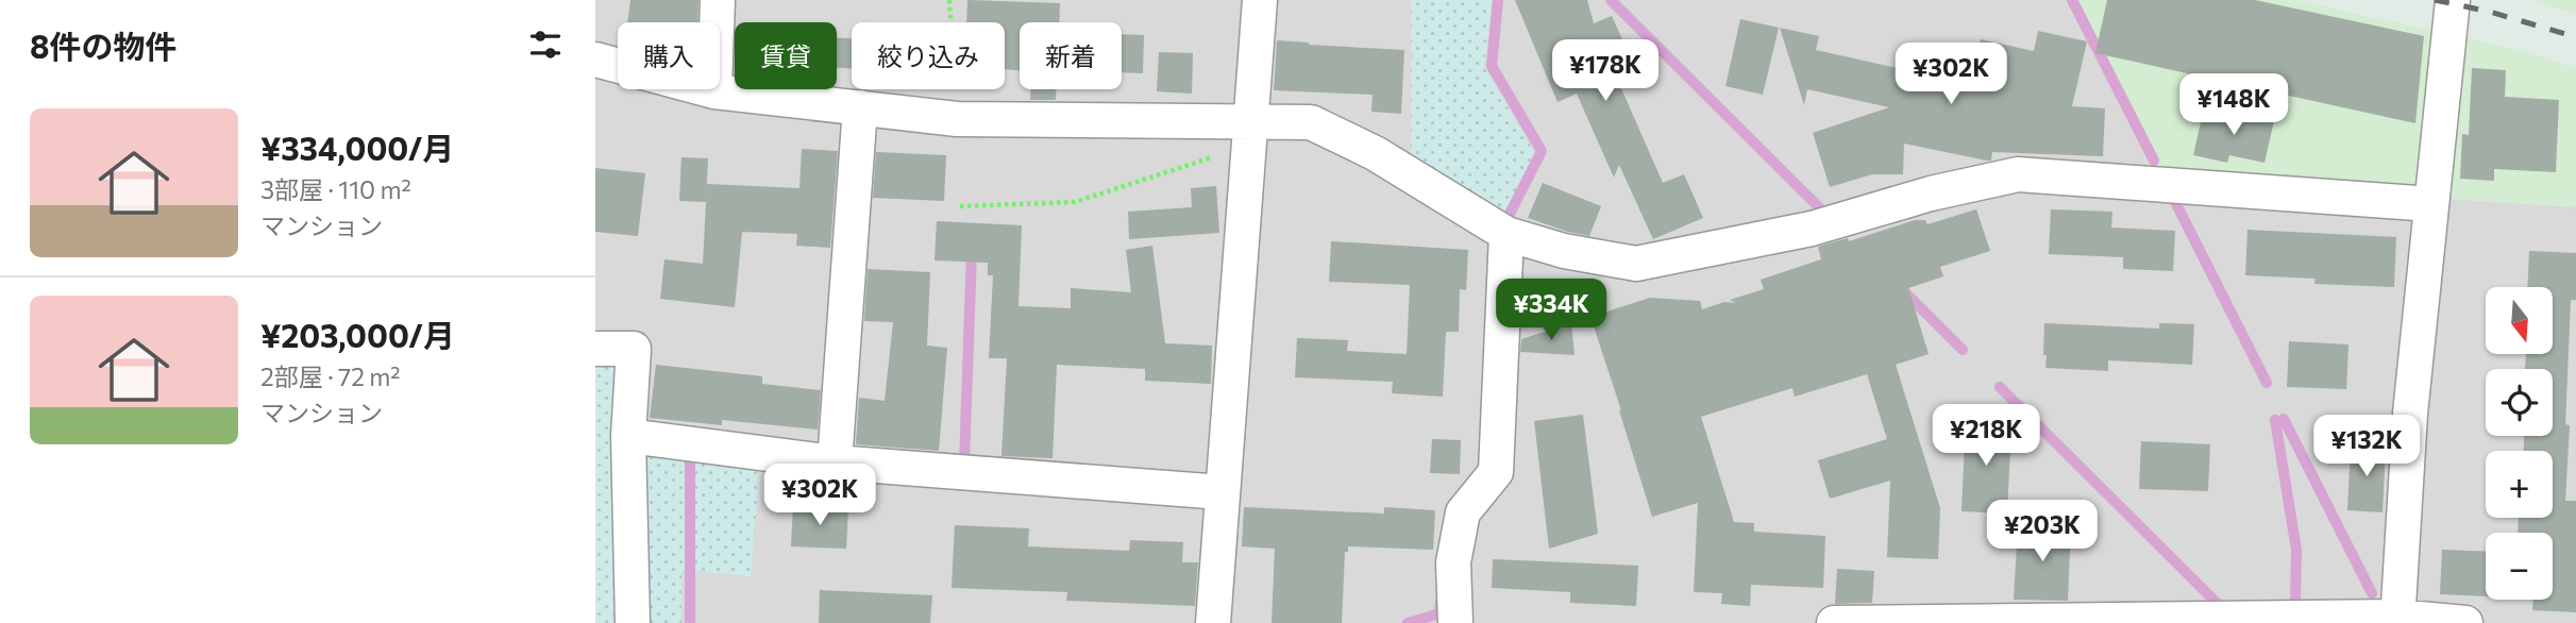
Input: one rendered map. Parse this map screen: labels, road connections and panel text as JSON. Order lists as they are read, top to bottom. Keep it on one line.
{"north":"bottom","page":{"heading":"8件の物件","chip":["購入","賃貸","絞り込み","新着"],"price":["¥178K","¥302K","¥148K","¥334K","¥218K","¥132K","¥302K","¥203K"],"list":[{"name":"¥334,000/月","note":"3部屋 · 110 m² · マンション"},{"name":"¥203,000/月","note":"2部屋 · 72 m² · マンション"}],"map_buttons":["+","−"]}}
